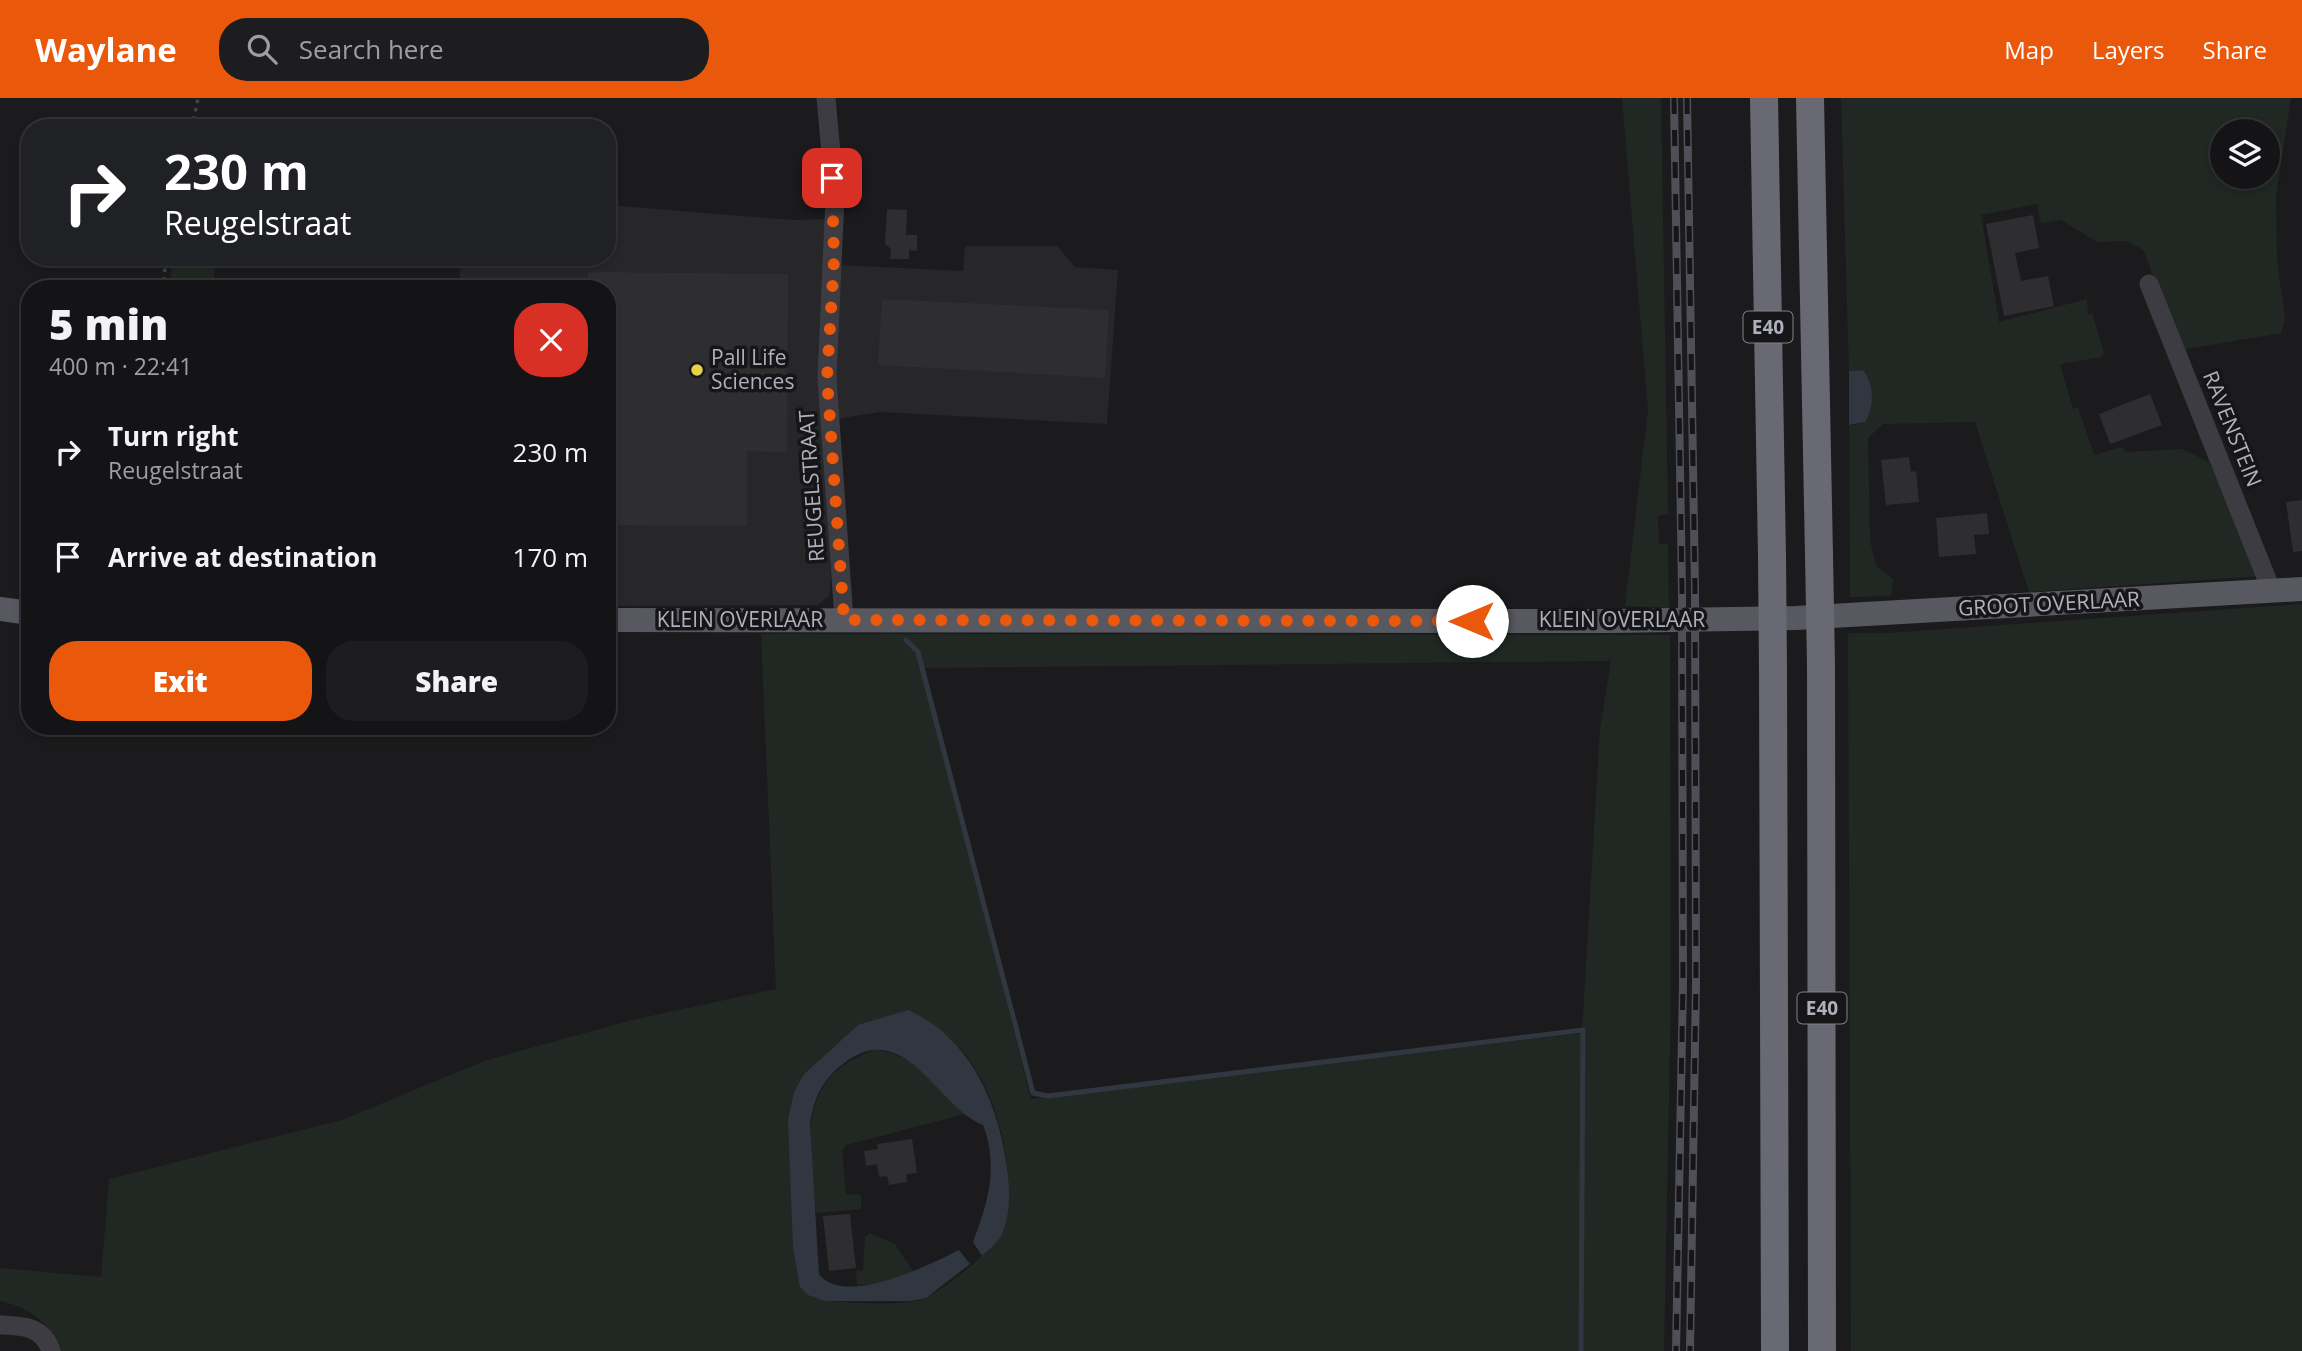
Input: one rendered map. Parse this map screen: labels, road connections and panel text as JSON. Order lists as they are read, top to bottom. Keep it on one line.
{"streets":{"highway":["E40"],"main road":["GROOT OVERLAAR","KLEIN OVERLAAR"],"street":["RAVENSTEIN","REUGELSTRAAT"]},"crossings":[["RAVENSTEIN","GROOT OVERLAAR"],["REUGELSTRAAT","KLEIN OVERLAAR"],["GROOT OVERLAAR","KLEIN OVERLAAR"]],"places":["Pall Life Sciences"],"page":{"header":"Waylane","search":"Search here","nav":["Map","Layers","Share"],"turn":["230 m","Reugelstraat"],"heading":["5 min","400 m · 22:41"],"list":[{"name":"Turn right","note":"Reugelstraat","value":"230 m"},{"name":"Arrive at destination","value":"170 m"}],"buttons":["Exit","Share"]}}
